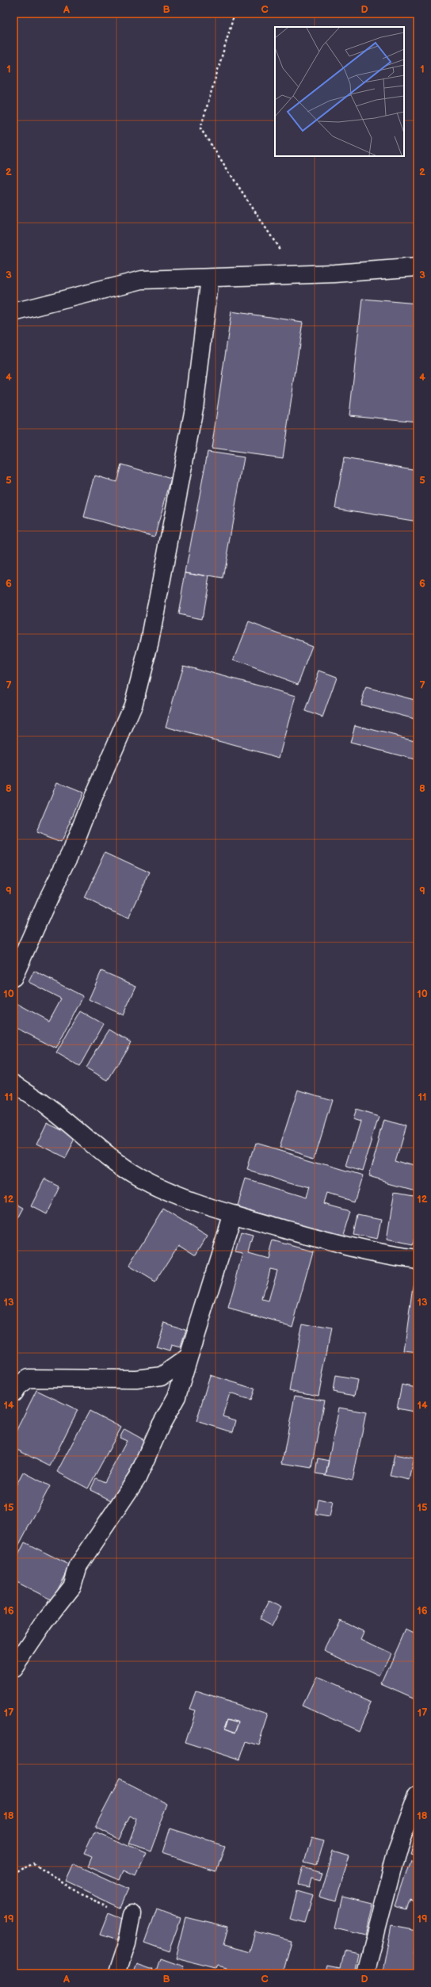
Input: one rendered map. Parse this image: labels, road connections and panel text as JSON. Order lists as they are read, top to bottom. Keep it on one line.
{"grid":{"columns":["A","B","C","D"],"rows":["1","2","3","4","5","6","7","8","9","10","11","12","13","14","15","16","17","18","19"]}}
